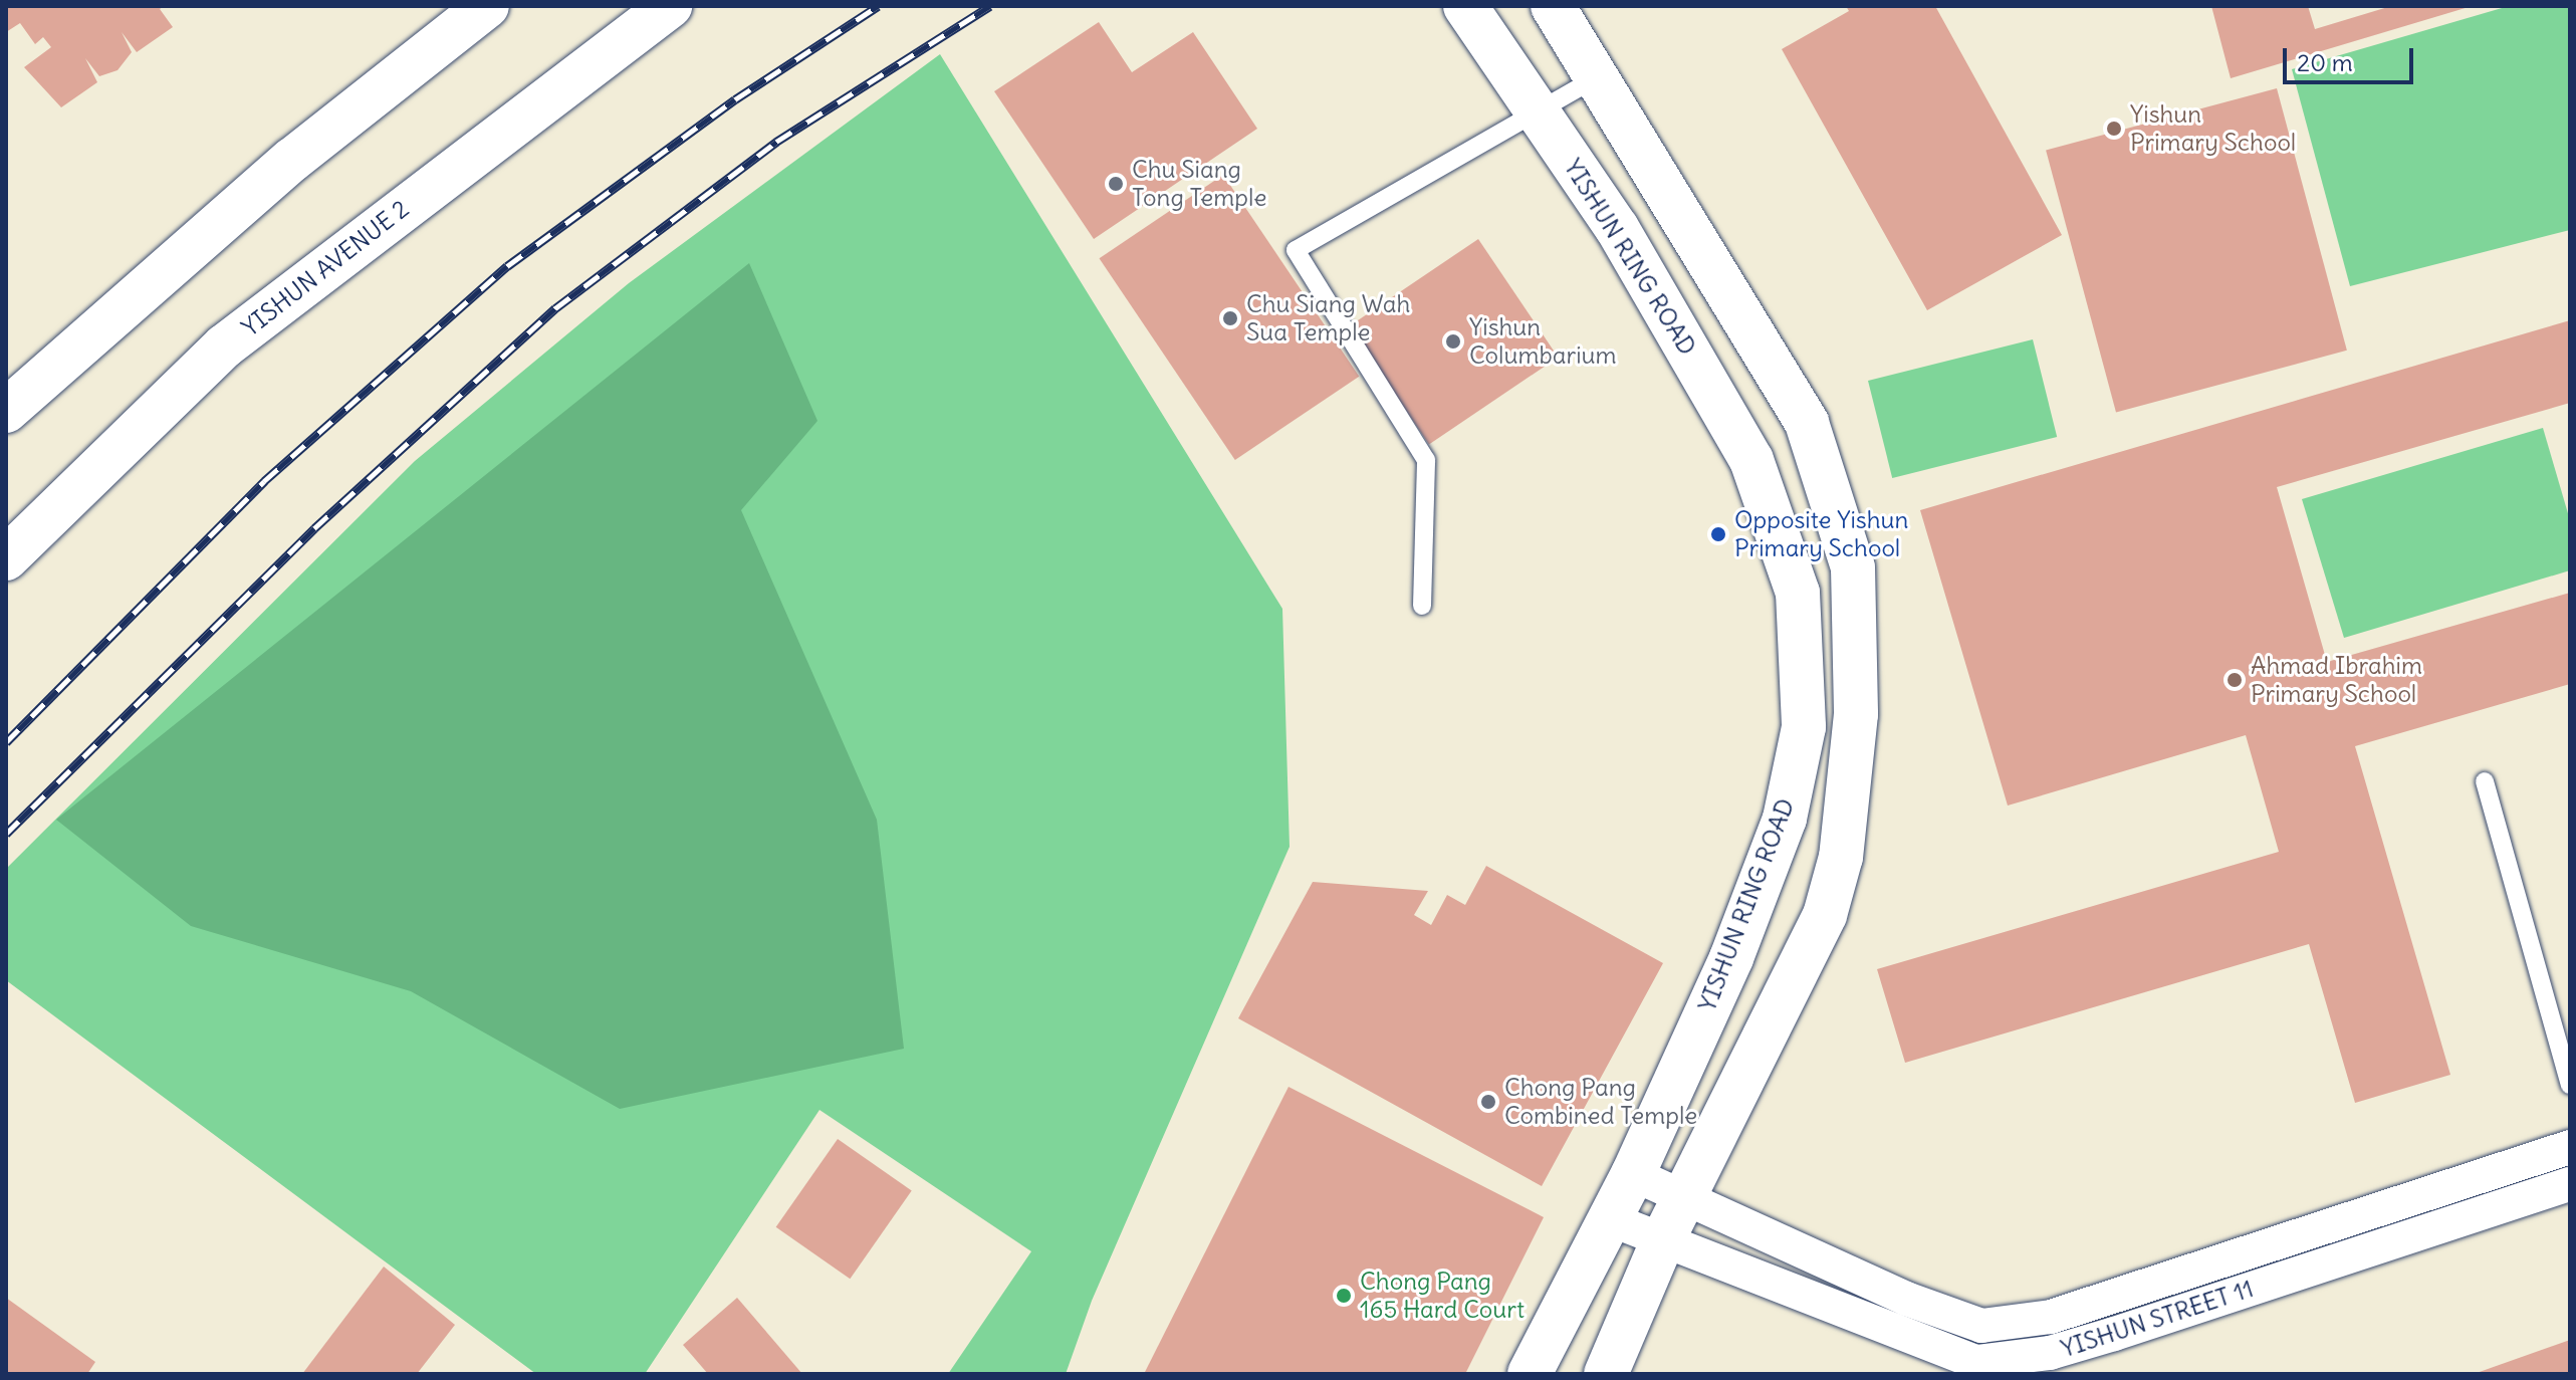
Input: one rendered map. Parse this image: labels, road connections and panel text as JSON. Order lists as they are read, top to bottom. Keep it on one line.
{"streets":{"main road":["YISHUN RING ROAD","YISHUN AVENUE 2"],"street":["YISHUN STREET 11"]},"crossings":[["YISHUN RING ROAD","YISHUN STREET 11"]],"places":["Yishun Primary School","Chu Siang Tong Temple","Chu Siang Wah Sua Temple","Yishun Columbarium","Opposite Yishun Primary School","Ahmad Ibrahim Primary School","Chong Pang Combined Temple","Chong Pang 165 Hard Court"],"scale_bar":"20 m"}
